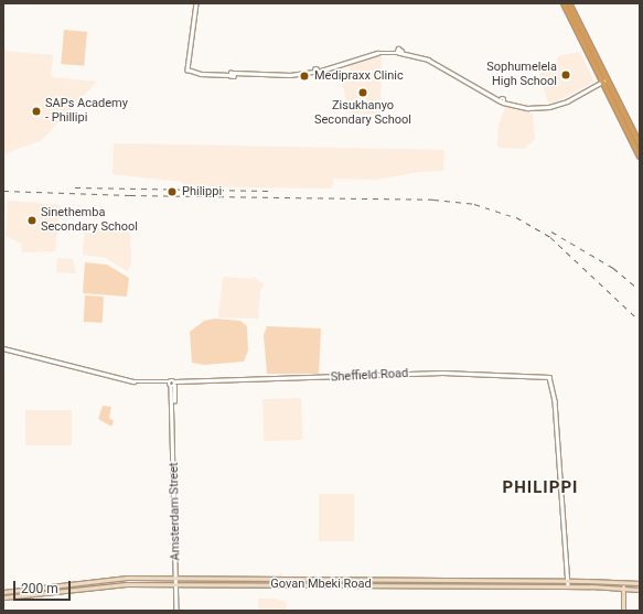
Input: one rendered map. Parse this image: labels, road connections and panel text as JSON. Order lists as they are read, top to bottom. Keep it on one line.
{"streets":{"main road":["Govan Mbeki Road"],"street":["Sheffield Road","Amsterdam Street"]},"crossings":[["Sheffield Road","Amsterdam Street"],["Sheffield Road","Govan Mbeki Road"],["Amsterdam Street","Govan Mbeki Road"]],"districts":["PHILIPPI"],"places":["Sophumelela High School","Medipraxx Clinic","Zisukhanyo Secondary School","SAPs Academy - Phillipi","Philippi","Sinethemba Secondary School"],"scale_bar":"200 m"}
